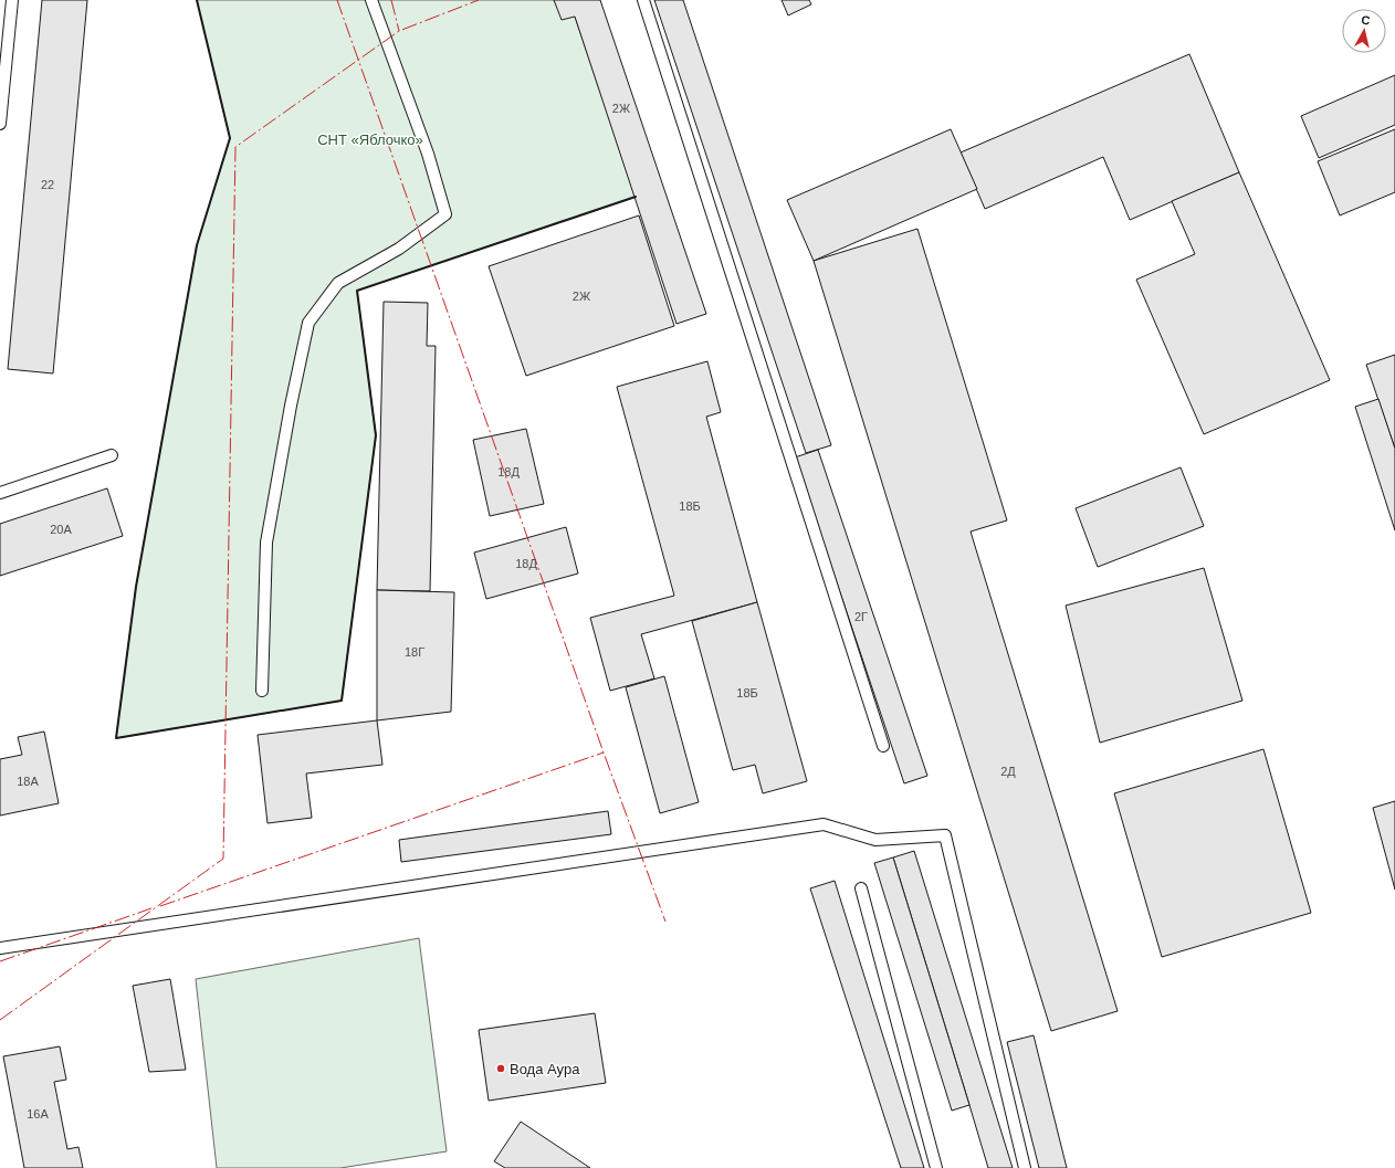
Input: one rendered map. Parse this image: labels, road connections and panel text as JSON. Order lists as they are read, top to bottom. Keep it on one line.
{"parks":["СНТ «Яблочко»"],"places":["Вода Аура"],"house_numbers":["2Ж","22","2Ж","18Д","18Б","20А","18Д","2Г","18Г","18Б","2Д","18А","16А"],"north":"top"}
